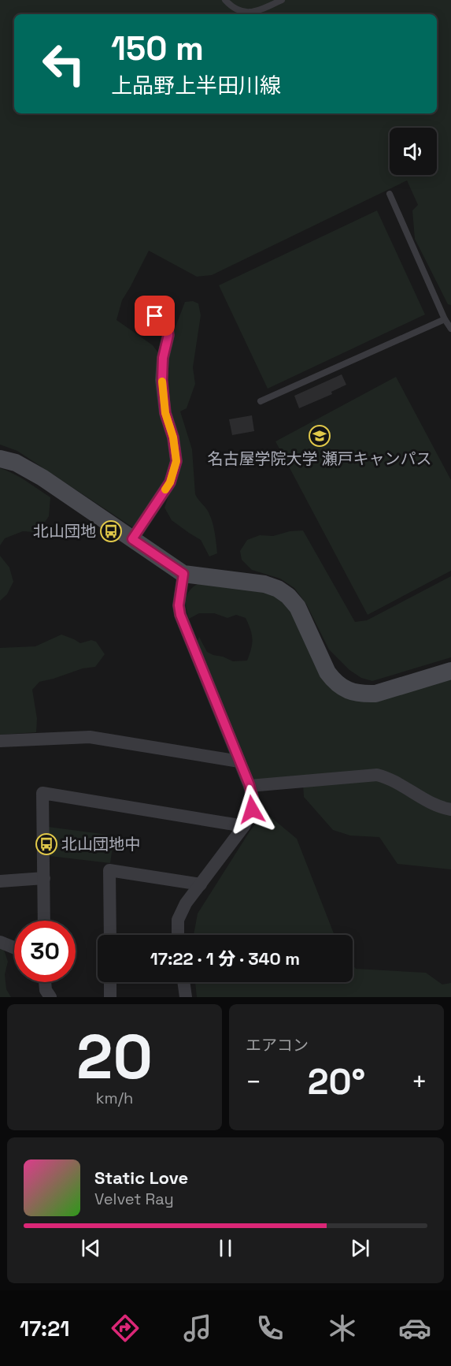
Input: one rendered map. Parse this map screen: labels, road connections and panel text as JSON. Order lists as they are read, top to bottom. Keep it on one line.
{"places":{"school or university":["名古屋学院大学 瀬戸キャンパス"],"bus stop":["北山団地","北山団地中"]},"page":{"turn":["150 m","上品野上半田川線"],"limit":"30","trip":"17:22 · 1 分 · 340 m","tile":[["20","km/h"],"エアコン"],"heat":["−","20°","+"],"song":["Static Love","Velvet Ray"],"tabs":"17:21"}}
